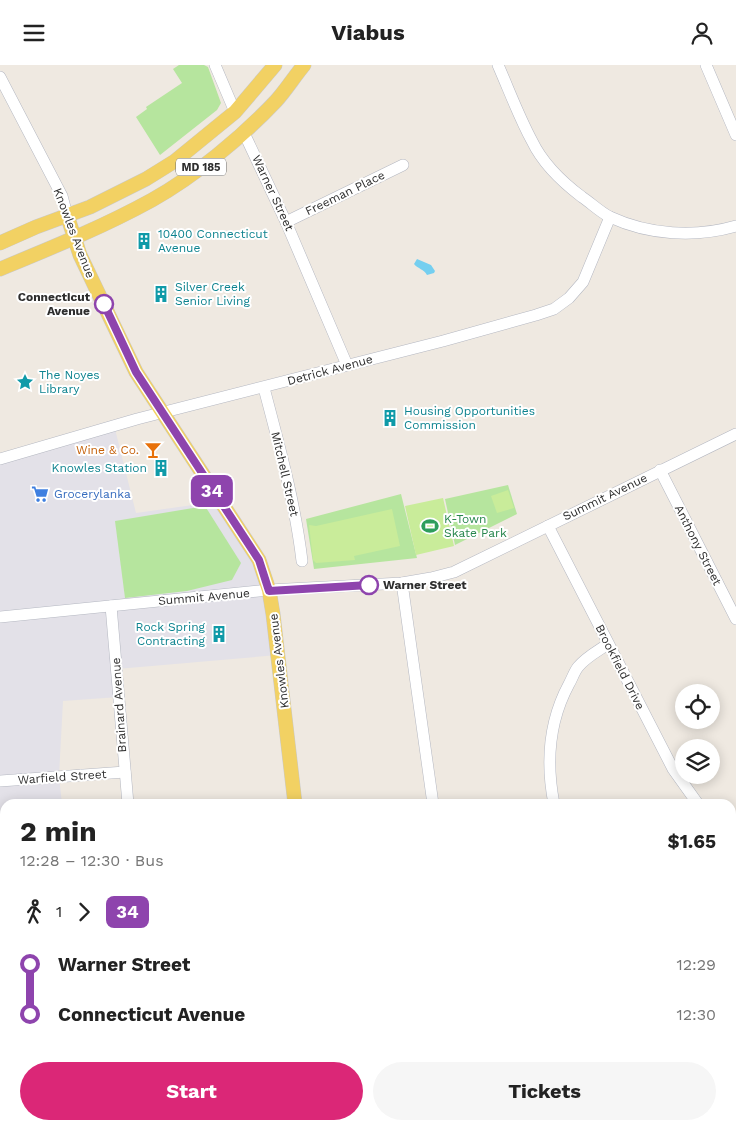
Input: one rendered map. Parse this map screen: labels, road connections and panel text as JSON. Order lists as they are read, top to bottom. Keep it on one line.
{"streets":{"main road":["MD 185","Knowles Avenue"],"street":["Warner Street","Freeman Place","Detrick Avenue","Mitchell Street","Summit Avenue","Anthony Street","Brookfield Drive","Brainard Avenue","Warfield Street"]},"crossings":[["MD 185","Warner Street"],["MD 185","Knowles Avenue"],["Warner Street","Freeman Place"],["Warner Street","Detrick Avenue"],["Knowles Avenue","Detrick Avenue"],["Knowles Avenue","Summit Avenue"],["Detrick Avenue","Mitchell Street"],["Summit Avenue","Anthony Street"],["Summit Avenue","Brookfield Drive"],["Summit Avenue","Brainard Avenue"],["Brainard Avenue","Warfield Street"]],"places":{"building":["10400 Connecticut Avenue","Silver Creek Senior Living","Housing Opportunities Commission","Knowles Station","Rock Spring Contracting"],"other":["Connecticut Avenue","Warner Street"],"place":["The Noyes Library"],"bar":["Wine & Co."],"supermarket":["Grocerylanka"],"sports":["K-Town Skate Park"]},"lines":["bus line 34"],"page":{"header":"Viabus","on_map":"34","heading":["2 min","12:28 – 12:30 · Bus","$1.65"],"legs":["1","34"],"list":[{"name":"Warner Street","value":"12:29"},{"name":"Connecticut Avenue","value":"12:30"}],"buttons":["Start","Tickets"]}}
